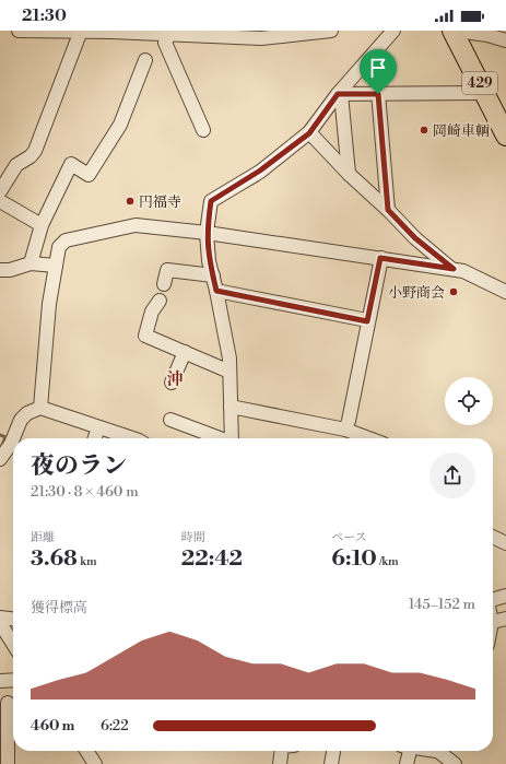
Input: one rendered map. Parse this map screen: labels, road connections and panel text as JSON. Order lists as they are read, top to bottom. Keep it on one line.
{"streets":{"highway":["429"]},"districts":["沖"],"places":["岡崎車輌","円福寺","小野商会"],"page":{"status":"21:30","heading":["夜のラン","21:30 · 8 × 460 m"],"stats":[["距離","3.68 km"],["時間","22:42"],["ペース","6:10 /km"]],"chart":["獲得標高","145–152 m"],"list":[{"name":"460 m","note":"6:22"}]}}
